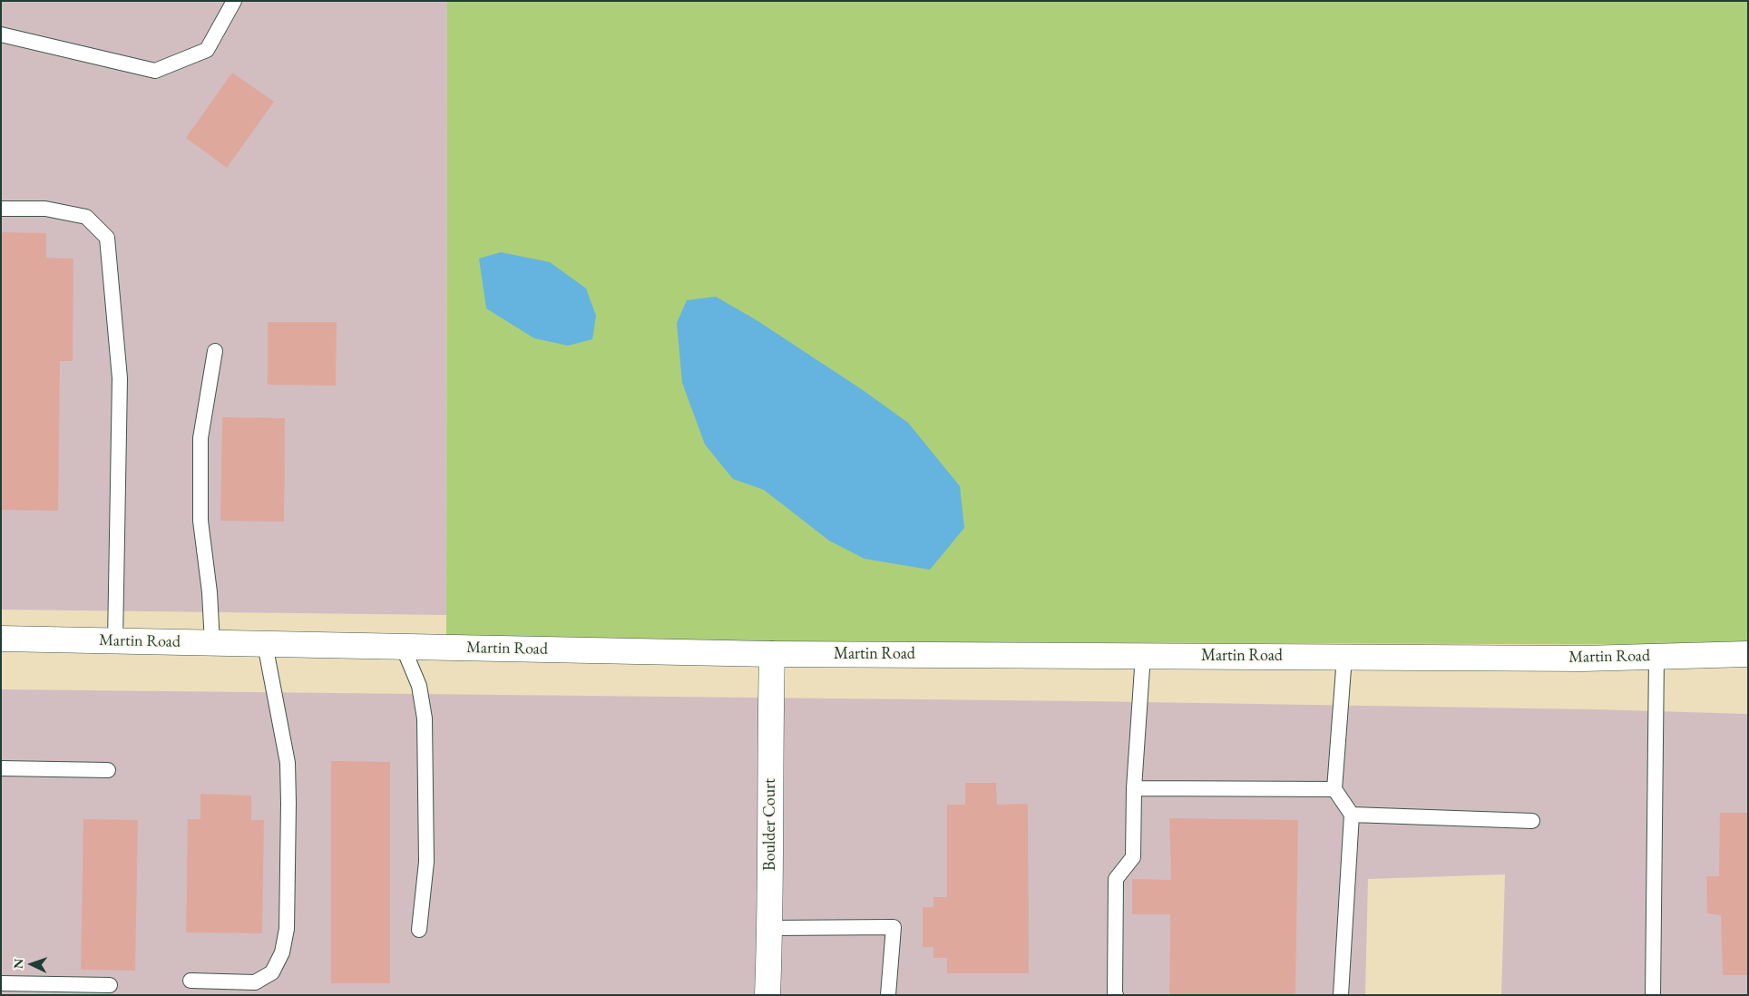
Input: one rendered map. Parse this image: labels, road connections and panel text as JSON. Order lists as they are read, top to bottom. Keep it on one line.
{"streets":{"main road":["Martin Road","Boulder Court"]},"crossings":[["Martin Road","Boulder Court"]],"north":"left"}
